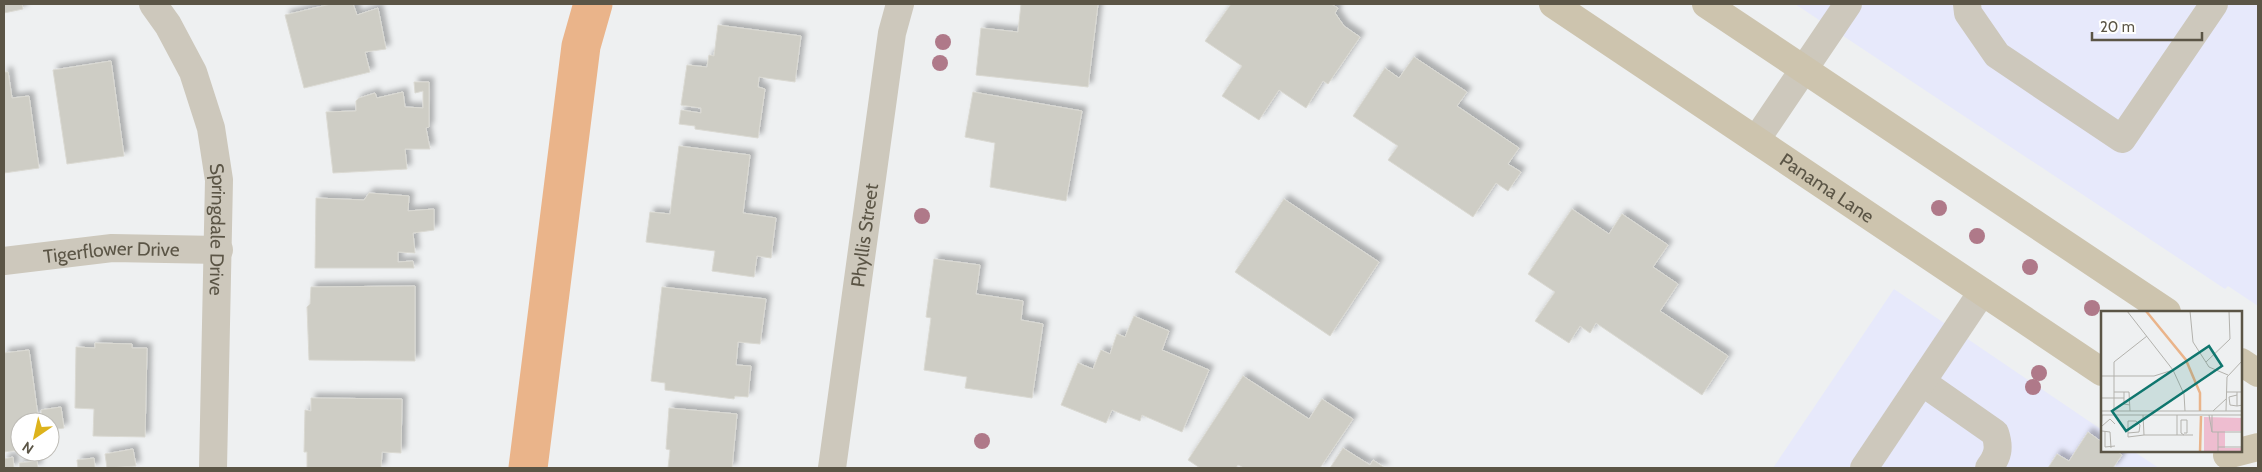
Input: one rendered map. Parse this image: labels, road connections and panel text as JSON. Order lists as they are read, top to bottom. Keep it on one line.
{"streets":{"main road":["Panama Lane"],"street":["Springdale Drive","Phyllis Street","Tigerflower Drive"]},"crossings":[["Springdale Drive","Tigerflower Drive"]],"scale_bar":"20 m","north":"bottom left"}
